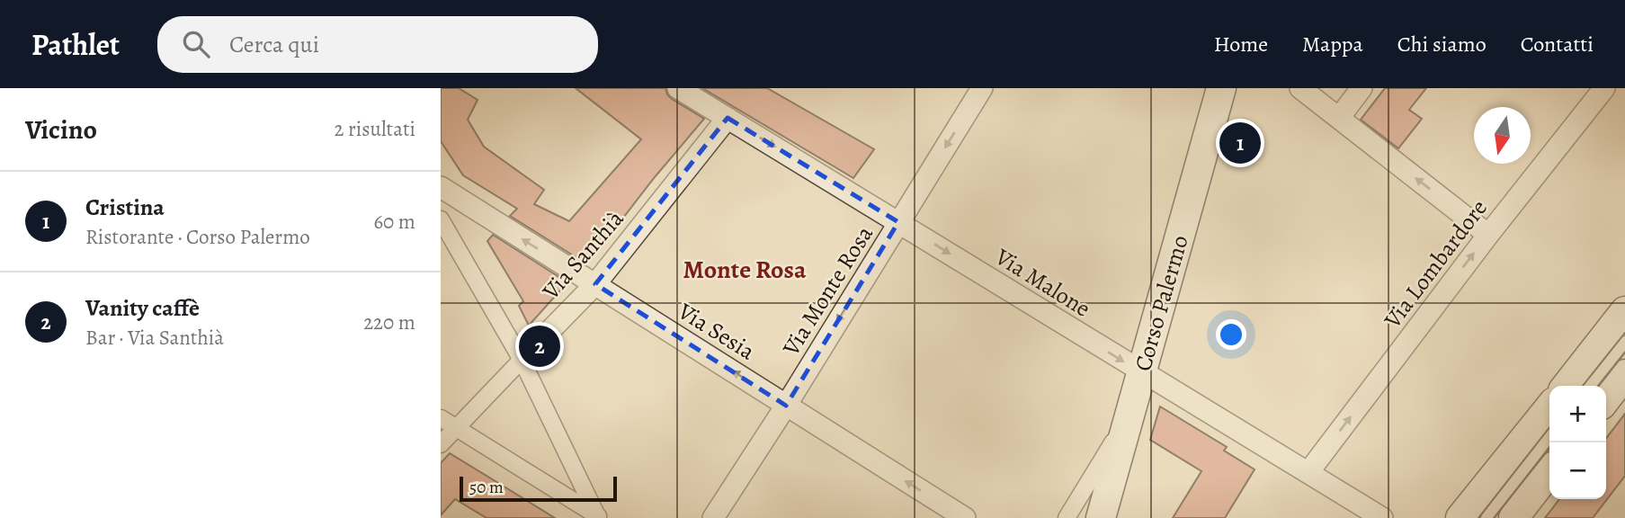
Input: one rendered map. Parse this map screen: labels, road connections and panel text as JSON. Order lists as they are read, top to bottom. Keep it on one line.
{"streets":{"main road":["Corso Palermo"],"street":["Via Santhià","Via Lombardore","Via Malone","Via Monte Rosa","Via Sesia"]},"crossings":[["Via Santhià","Via Malone"],["Via Santhià","Via Sesia"],["Via Lombardore","Via Malone"],["Via Malone","Via Monte Rosa"],["Via Malone","Corso Palermo"],["Via Monte Rosa","Via Sesia"]],"one_way":["Via Lombardore","Via Malone","Via Monte Rosa","Via Sesia"],"districts":["Monte Rosa"],"scale_bar":"50 m","north":"bottom","page":{"header":"Pathlet","search":"Cerca qui","nav":["Home","Mappa","Chi siamo","Contatti"],"heading":["Vicino","2 risultati"],"pins":["1","2"],"list":[{"mark":"1","name":"Cristina","note":"Ristorante · Corso Palermo","value":"60 m"},{"mark":"2","name":"Vanity caffè","note":"Bar · Via Santhià","value":"220 m"}],"map_buttons":["+","−"],"scale":"50 m"}}
